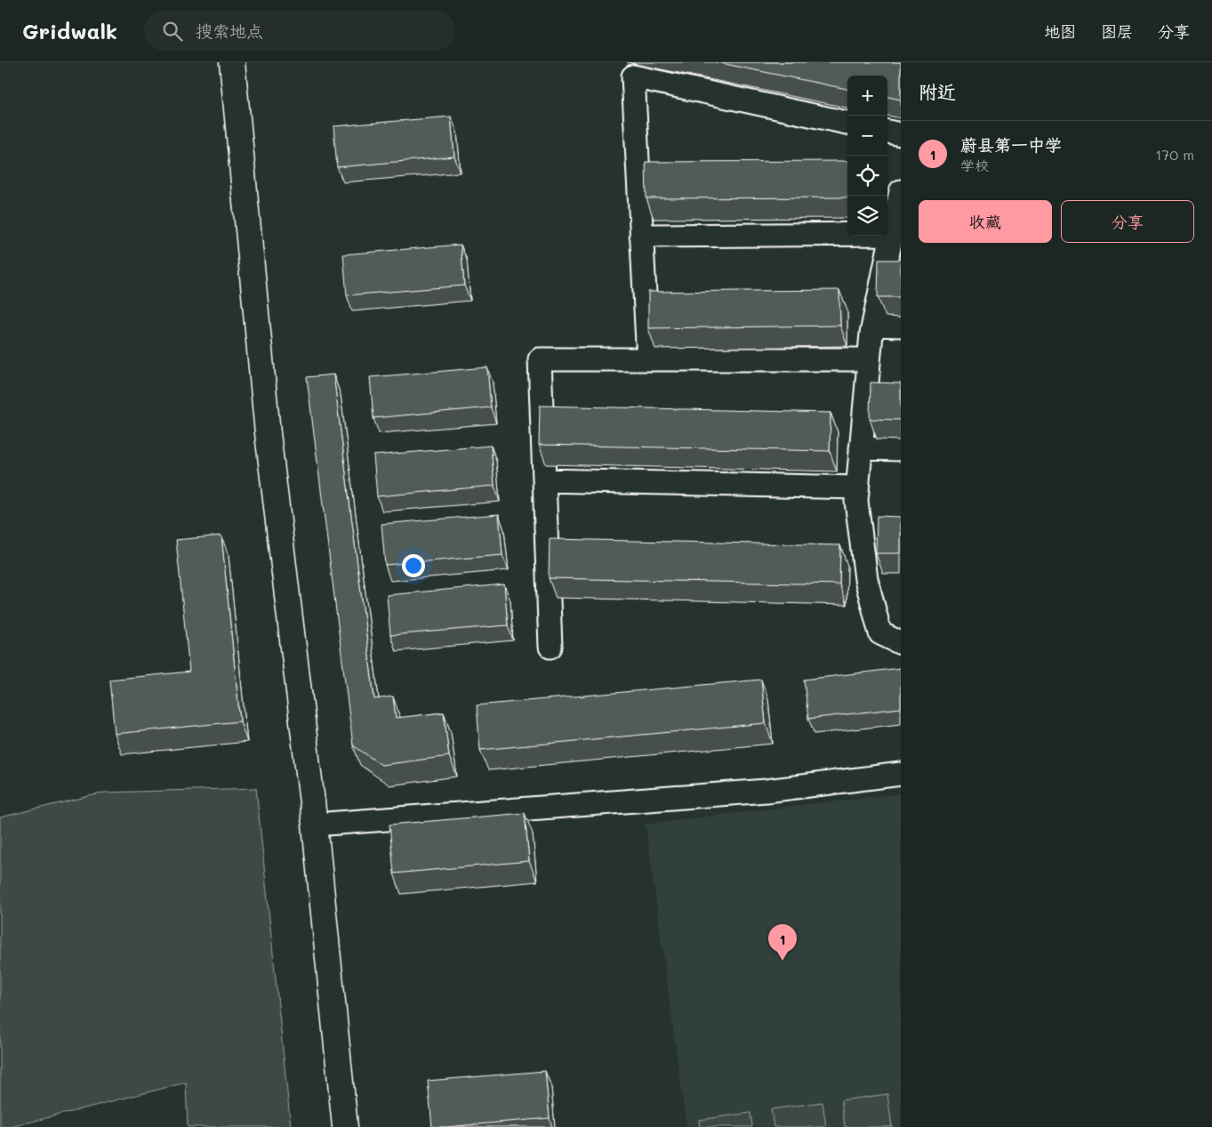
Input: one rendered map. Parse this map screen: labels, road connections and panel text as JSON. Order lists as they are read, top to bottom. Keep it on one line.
{"page":{"header":"Gridwalk","search":"搜索地点","nav":["地图","图层","分享"],"heading":"附近","map_buttons":["+","−"],"list":[{"mark":"1","name":"蔚县第一中学","note":"学校","value":"170 m"}],"buttons":["收藏","分享"],"pins":"1"}}
